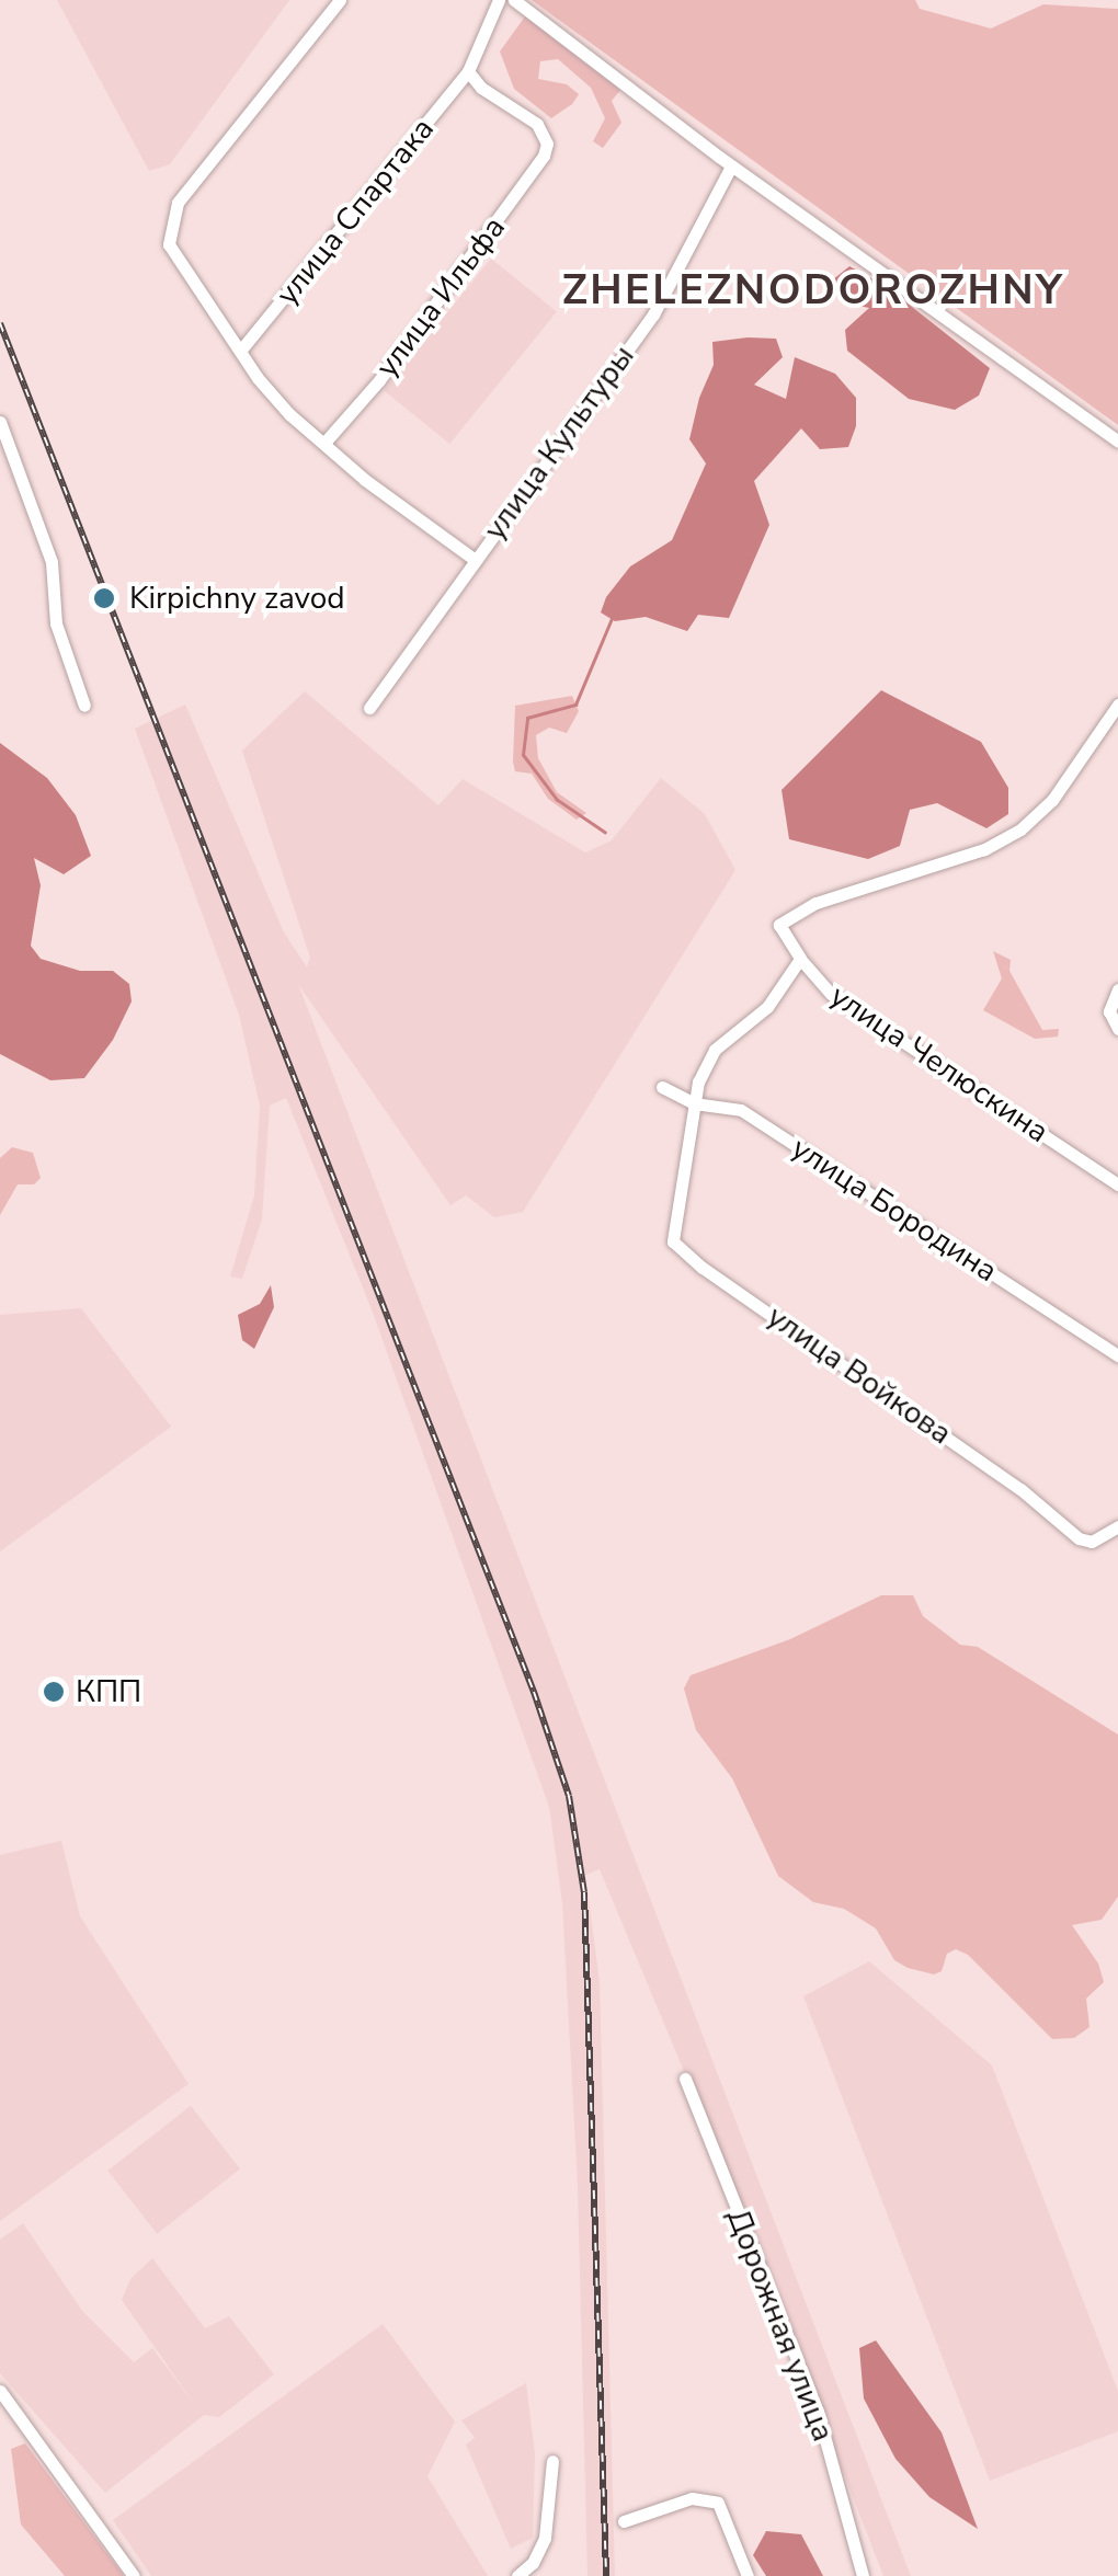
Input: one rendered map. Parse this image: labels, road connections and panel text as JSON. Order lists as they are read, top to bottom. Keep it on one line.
{"streets":{"street":["улица Спартака","улица Ильфа","улица Культуры","улица Челюскина","улица Бородина","улица Войкова","Дорожная улица"]},"crossings":[["улица Спартака","улица Ильфа"],["улица Бородина","улица Войкова"]],"districts":["ZHELEZNODOROZHNY"],"places":["Kirpichny zavod","КПП"]}
